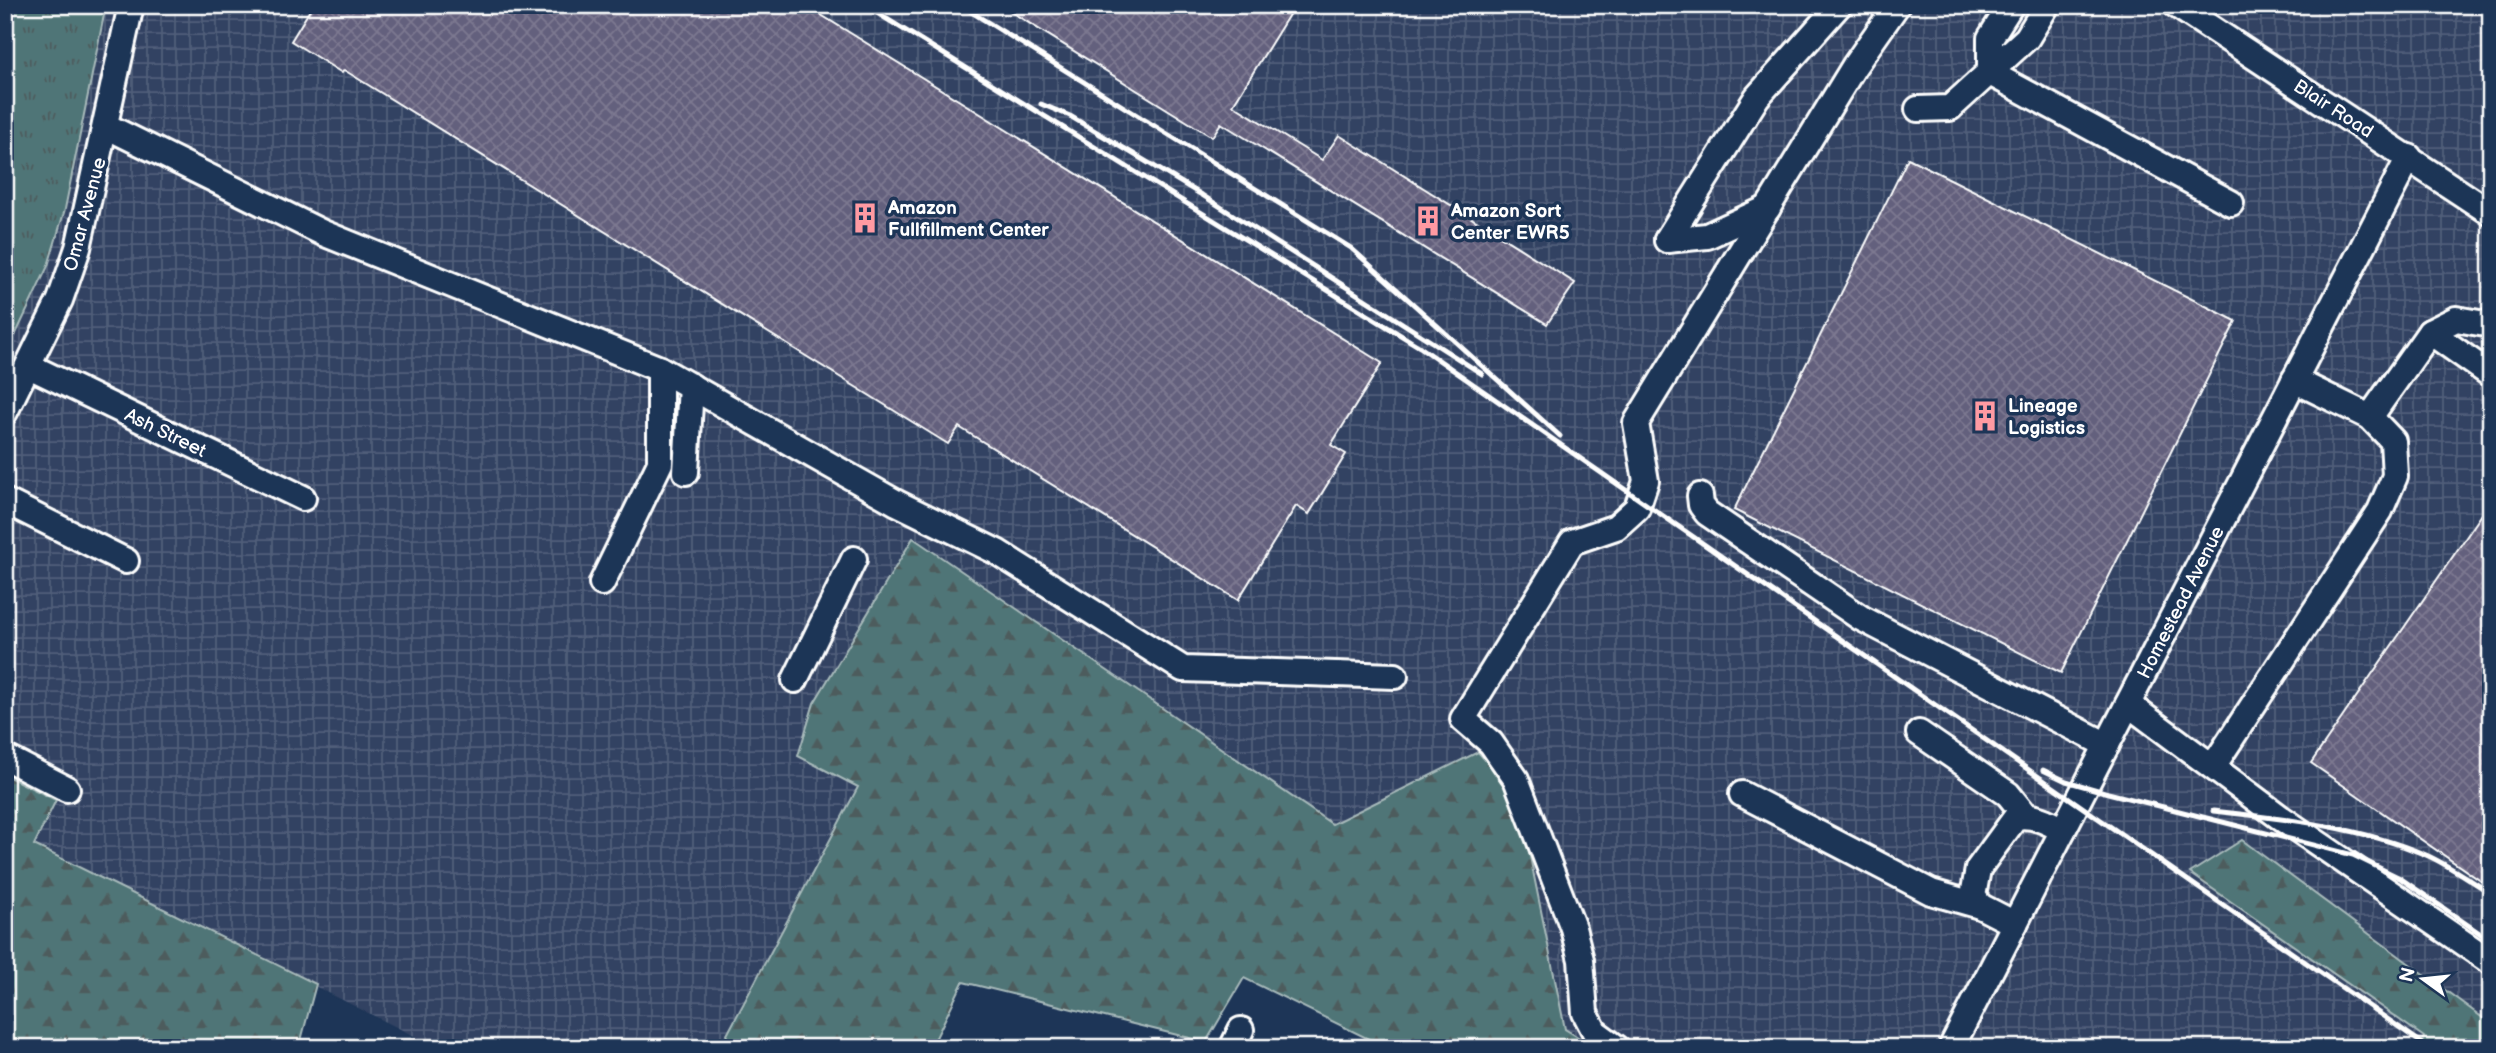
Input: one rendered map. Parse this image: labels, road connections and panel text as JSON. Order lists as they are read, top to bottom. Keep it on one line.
{"streets":{"street":["Blair Road","Omar Avenue","Ash Street","Homestead Avenue"]},"crossings":[["Blair Road","Homestead Avenue"],["Omar Avenue","Ash Street"]],"places":{"building":["Amazon Fullfillment Center","Amazon Sort Center EWR5","Lineage Logistics"]},"north":"left"}
